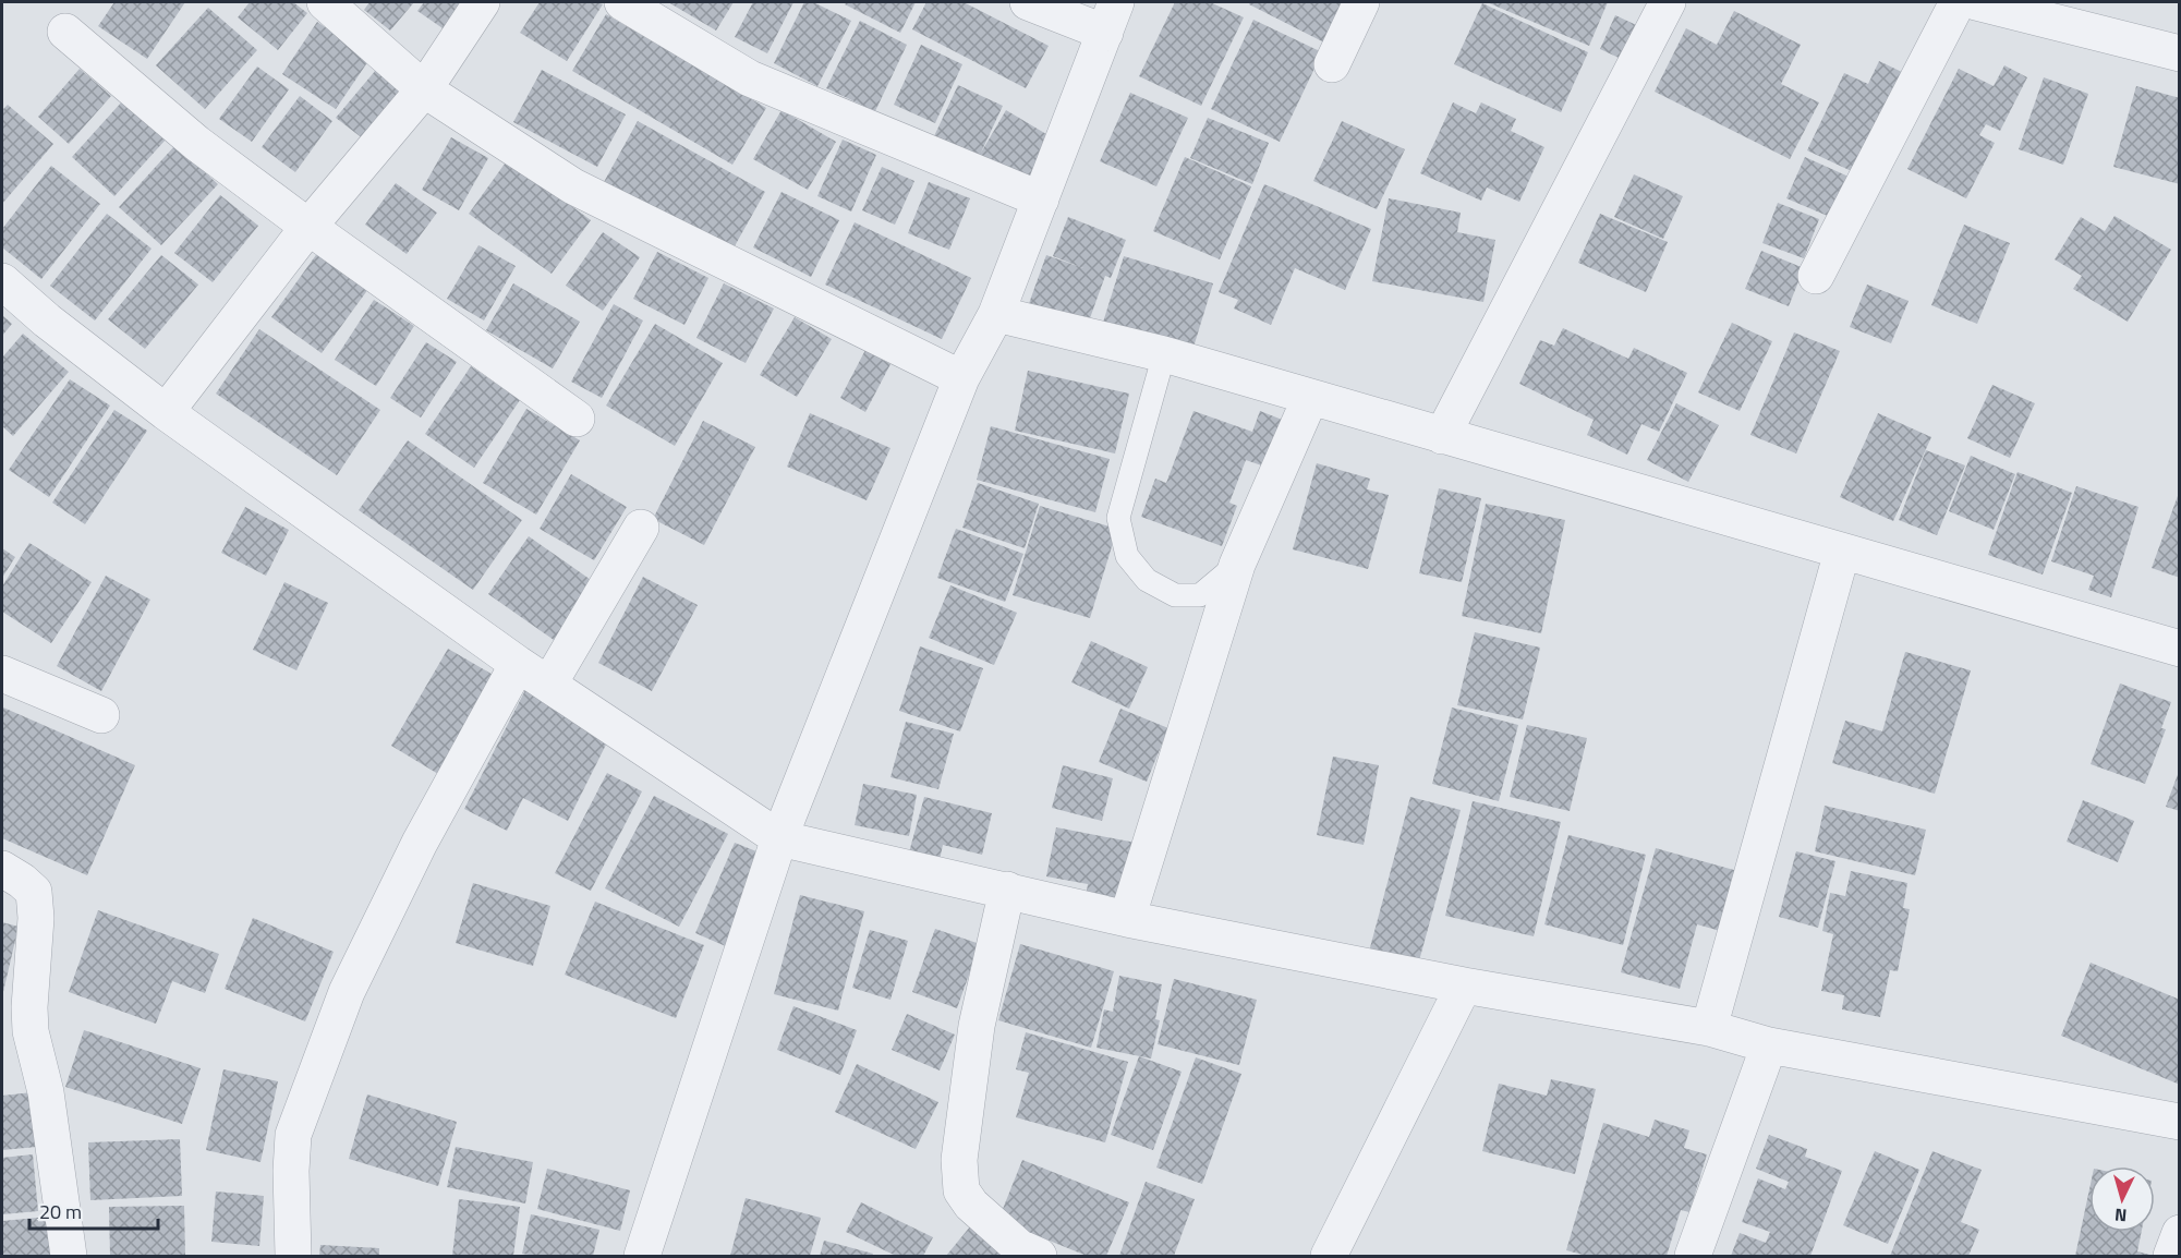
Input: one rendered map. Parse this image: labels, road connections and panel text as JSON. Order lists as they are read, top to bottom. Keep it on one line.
{"scale_bar":"20 m","north":"bottom"}
